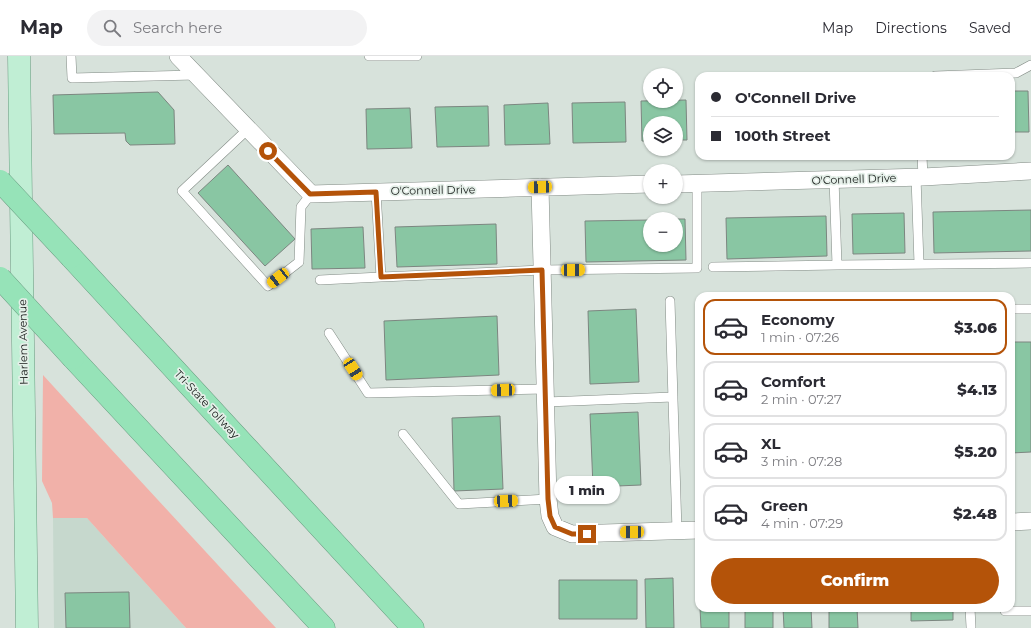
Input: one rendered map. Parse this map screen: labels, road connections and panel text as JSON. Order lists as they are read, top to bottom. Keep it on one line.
{"streets":{"highway":["Tri-State Tollway"],"main road":["Harlem Avenue"],"street":["O'Connell Drive"]},"page":{"header":"Map","search":"Search here","nav":["Map","Directions","Saved"],"map_buttons":["+","−"],"banner":["O'Connell Drive","100th Street"],"list":[{"name":"Economy","note":"1 min · 07:26","value":"$3.06"},{"name":"Comfort","note":"2 min · 07:27","value":"$4.13"},{"name":"XL","note":"3 min · 07:28","value":"$5.20"},{"name":"Green","note":"4 min · 07:29","value":"$2.48"}],"bubble":"1 min","buttons":"Confirm"}}
